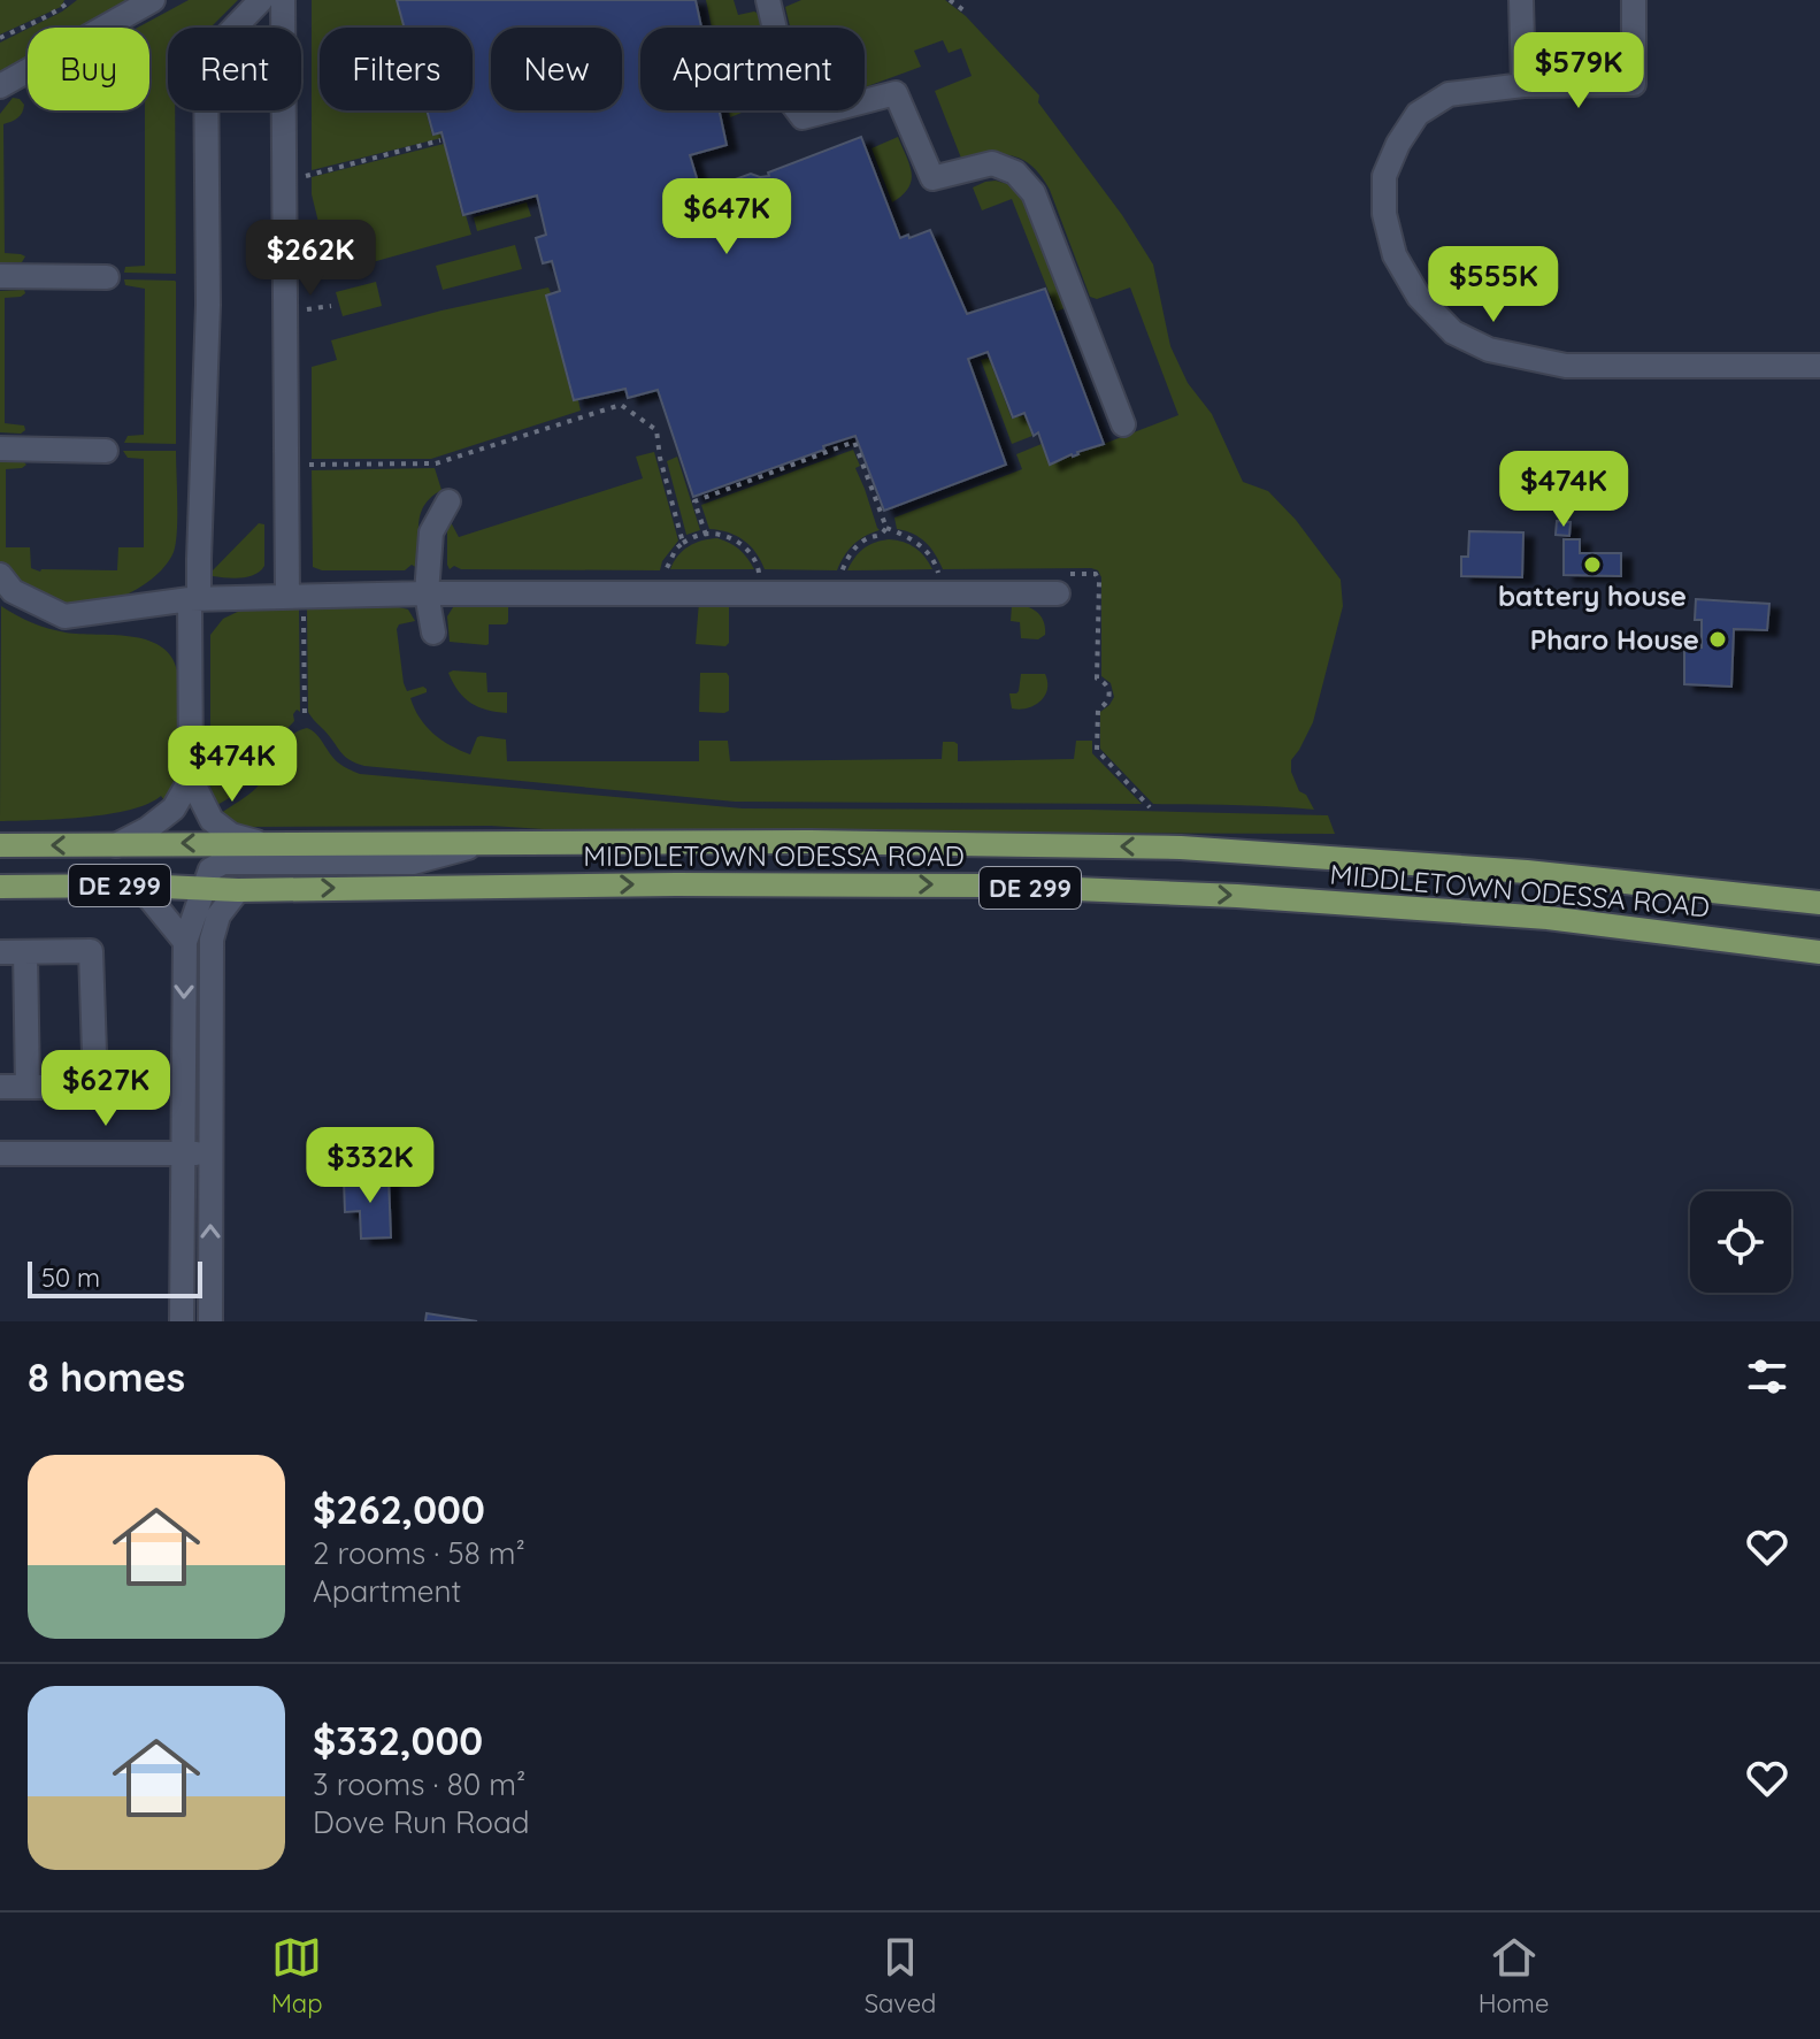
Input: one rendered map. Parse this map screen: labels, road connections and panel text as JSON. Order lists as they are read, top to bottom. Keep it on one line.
{"streets":{"main road":["MIDDLETOWN ODESSA ROAD","DE 299"]},"places":["battery house","Pharo House"],"scale_bar":"50 m","page":{"chip":["Buy","Rent","Filters","New","Apartment"],"price":["$579K","$647K","$262K","$555K","$474K","$474K","$627K","$332K"],"scale":"50 m","heading":"8 homes","list":[{"name":"$262,000","note":"2 rooms · 58 m² · Apartment"},{"name":"$332,000","note":"3 rooms · 80 m² · Dove Run Road"}],"tabs":["Map","Saved","Home"]}}
